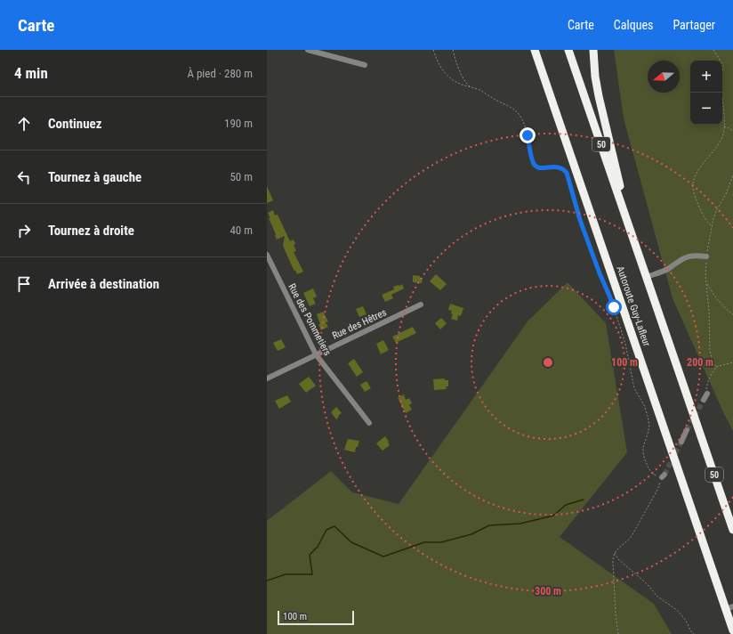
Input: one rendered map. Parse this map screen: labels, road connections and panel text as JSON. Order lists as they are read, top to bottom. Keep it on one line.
{"streets":{"highway":["50","Autoroute Guy-Lafleur"],"street":["Rue des Pommetiers","Rue des Hêtres"]},"crossings":[["Rue des Pommetiers","Rue des Hêtres"]],"scale_bar":"100 m","north":"left","page":{"header":"Carte","nav":["Carte","Calques","Partager"],"heading":["4 min","À pied · 280 m"],"map_buttons":["+","−"],"list":[["Continuez","190 m"],["Tournez à gauche","50 m"],["Tournez à droite","40 m"],"Arrivée à destination"],"scale":"100 m"},"rings":["100 m","200 m","300 m"]}
